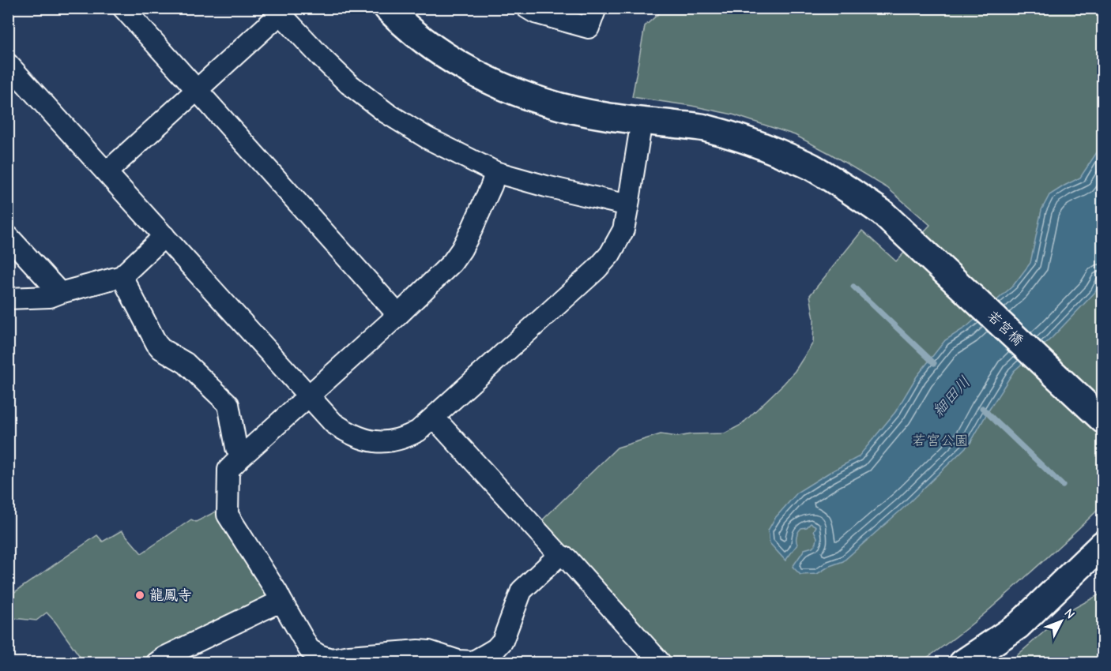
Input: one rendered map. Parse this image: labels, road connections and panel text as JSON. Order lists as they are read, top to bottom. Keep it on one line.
{"streets":{"street":["若宮橋"]},"water":["細田川"],"parks":["若宮公園"],"places":["龍鳳寺"],"north":"top right"}
